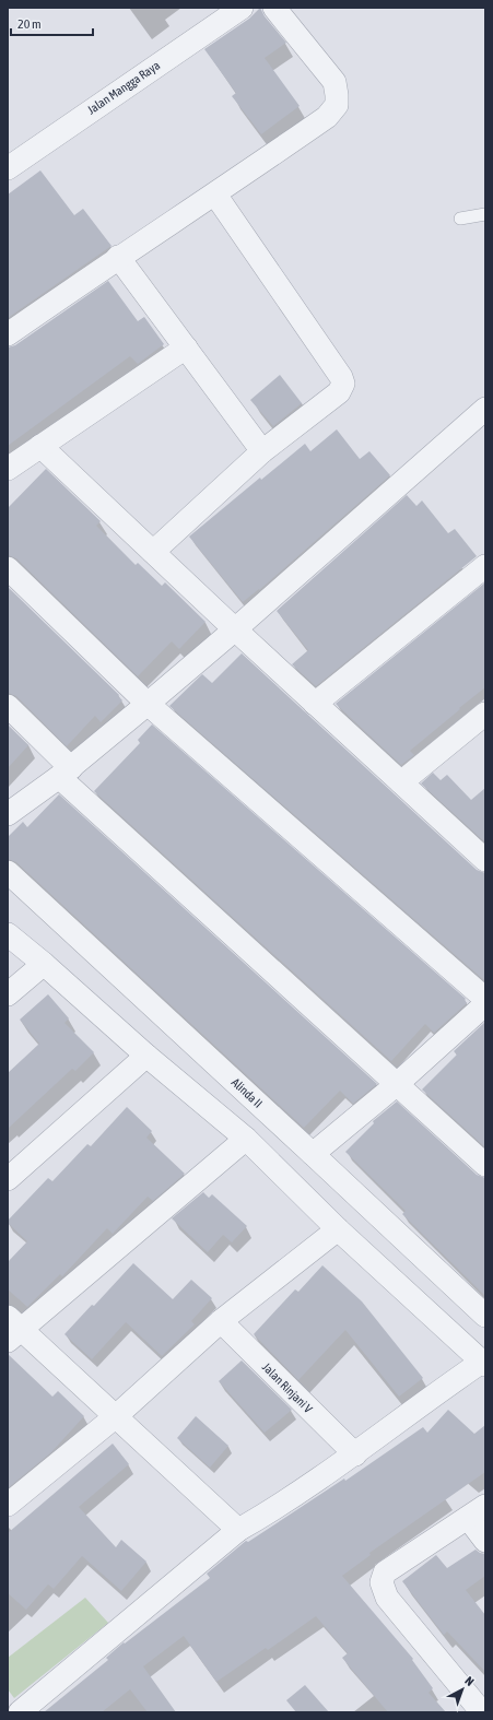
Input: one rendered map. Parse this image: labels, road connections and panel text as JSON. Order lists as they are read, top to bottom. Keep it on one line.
{"streets":{"street":["Jalan Mangga Raya","Alinda II","Jalan Rinjani V"]},"scale_bar":"20 m","north":"top right"}
